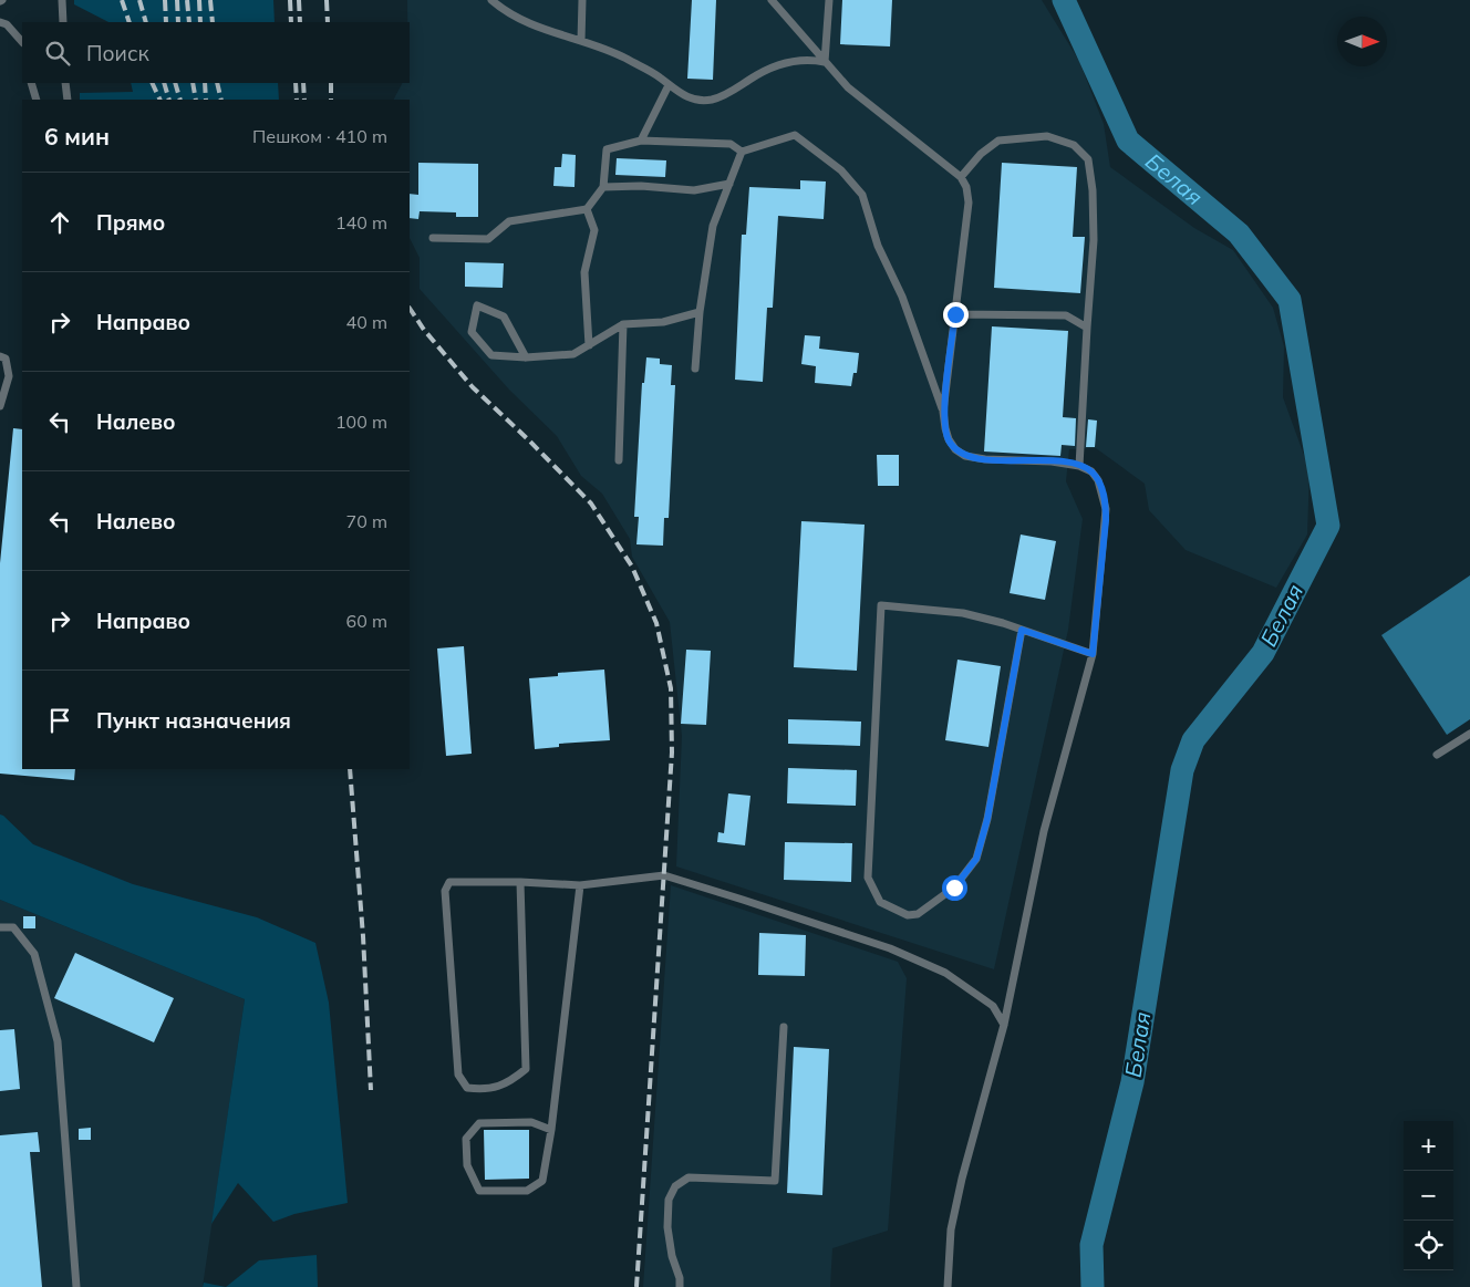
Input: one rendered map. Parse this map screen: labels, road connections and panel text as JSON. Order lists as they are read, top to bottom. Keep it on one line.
{"water":["Белая"],"north":"right","page":{"search":"Поиск","heading":["6 мин","Пешком · 410 m"],"list":[["Прямо","140 m"],["Направо","40 m"],["Налево","100 m"],["Налево","70 m"],["Направо","60 m"],"Пункт назначения"],"map_buttons":["+","−"]}}
